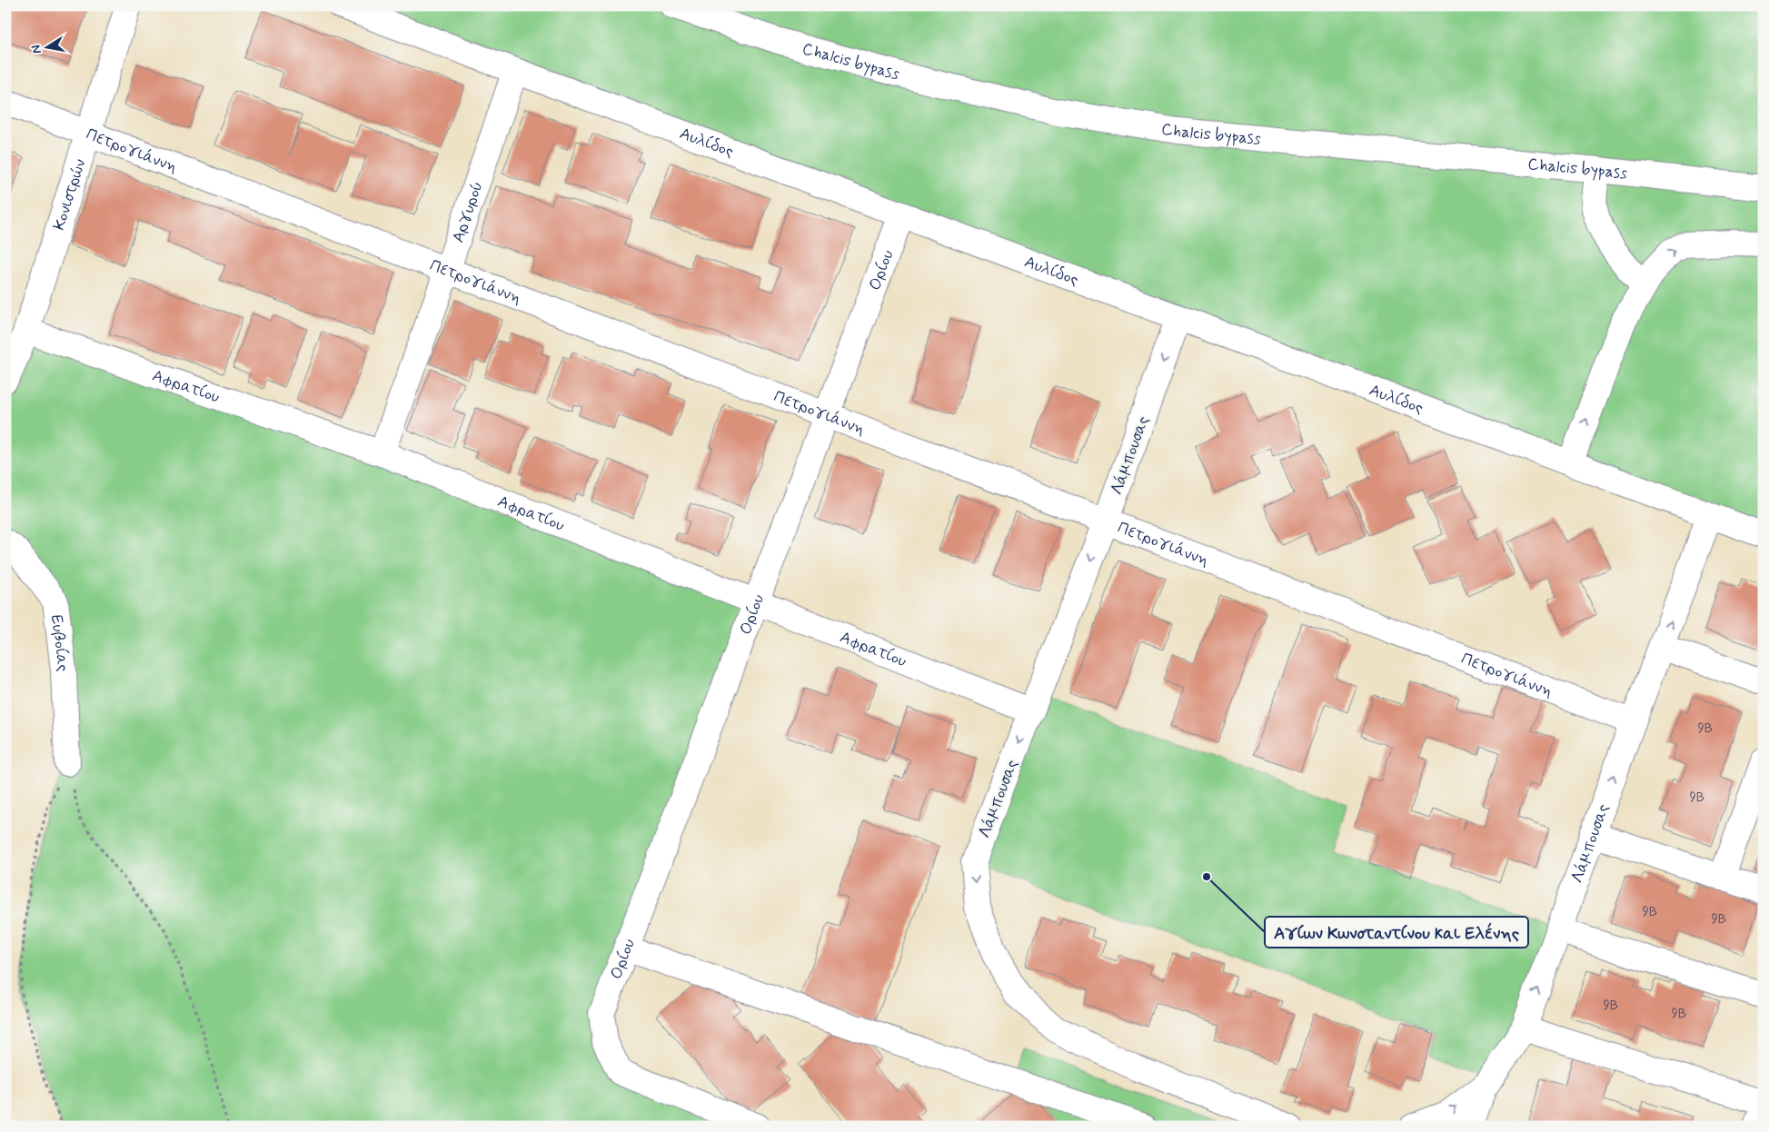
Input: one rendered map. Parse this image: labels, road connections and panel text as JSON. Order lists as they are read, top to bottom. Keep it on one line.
{"streets":{"street":["Chalcis bypass","Αυλίδος","Πετρογιάννη","Κονιστρών","Αργυρού","Ορίου","Αφρατίου","Λάμπουσας","Ευβοίας"]},"crossings":[["Αυλίδος","Αργυρού"],["Αυλίδος","Ορίου"],["Αυλίδος","Λάμπουσας"],["Πετρογιάννη","Κονιστρών"],["Πετρογιάννη","Αργυρού"],["Πετρογιάννη","Ορίου"],["Πετρογιάννη","Λάμπουσας"],["Κονιστρών","Αφρατίου"],["Αργυρού","Αφρατίου"],["Ορίου","Αφρατίου"],["Αφρατίου","Λάμπουσας"]],"places":["Αγίων Κωνσταντίνου και Ελένης"],"house_numbers":["9Β","9Β","9Β","9Β","9Β","9Β"],"north":"left"}
